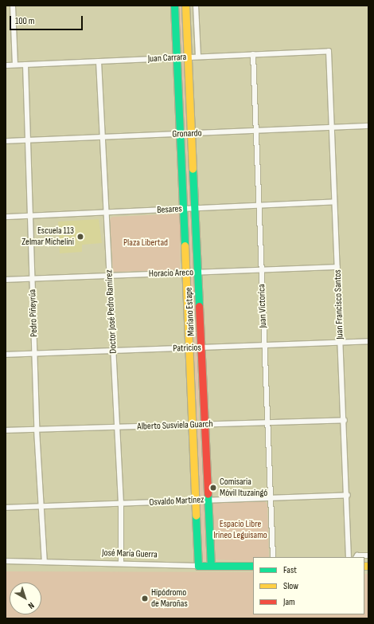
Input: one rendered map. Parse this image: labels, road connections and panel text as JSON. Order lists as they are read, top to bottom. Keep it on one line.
{"streets":{"street":["Juan Carrara","Gronardo","Besares","Horacio Areco","Juan Francisco Santos","Juan Victorica","Doctor José Pedro Ramírez","Mariano Estape","Pedro Piñeyrúa","Patricios","Alberto Susviela Guarch","Osvaldo Martínez","José María Guerra"]},"crossings":[["Juan Carrara","Juan Francisco Santos"],["Juan Carrara","Juan Victorica"],["Juan Carrara","Doctor José Pedro Ramírez"],["Juan Carrara","Mariano Estape"],["Juan Carrara","Pedro Piñeyrúa"],["Gronardo","Juan Francisco Santos"],["Gronardo","Juan Victorica"],["Gronardo","Doctor José Pedro Ramírez"],["Gronardo","Mariano Estape"],["Gronardo","Pedro Piñeyrúa"],["Besares","Juan Francisco Santos"],["Besares","Juan Victorica"],["Besares","Doctor José Pedro Ramírez"],["Besares","Mariano Estape"],["Besares","Pedro Piñeyrúa"],["Horacio Areco","Juan Francisco Santos"],["Horacio Areco","Juan Victorica"],["Horacio Areco","Doctor José Pedro Ramírez"],["Horacio Areco","Mariano Estape"],["Horacio Areco","Pedro Piñeyrúa"],["Juan Francisco Santos","Patricios"],["Juan Francisco Santos","Alberto Susviela Guarch"],["Juan Francisco Santos","Osvaldo Martínez"],["Juan Victorica","Patricios"],["Juan Victorica","Alberto Susviela Guarch"],["Juan Victorica","Osvaldo Martínez"],["Doctor José Pedro Ramírez","Patricios"],["Doctor José Pedro Ramírez","Alberto Susviela Guarch"],["Doctor José Pedro Ramírez","Osvaldo Martínez"],["Doctor José Pedro Ramírez","José María Guerra"],["Mariano Estape","Patricios"],["Mariano Estape","Alberto Susviela Guarch"],["Mariano Estape","Osvaldo Martínez"],["Mariano Estape","José María Guerra"],["Pedro Piñeyrúa","Patricios"],["Pedro Piñeyrúa","Alberto Susviela Guarch"],["Pedro Piñeyrúa","Osvaldo Martínez"],["Pedro Piñeyrúa","José María Guerra"]],"parks":["Plaza Libertad","Espacio Libre Irineo Leguisamo"],"places":["Escuela 113 Zelmar Michelini","Comisaria Móvil Ituzaingó","Hipódromo de Maroñas"],"legend":["Fast","Slow","Jam"],"scale_bar":"100 m","north":"bottom right"}
